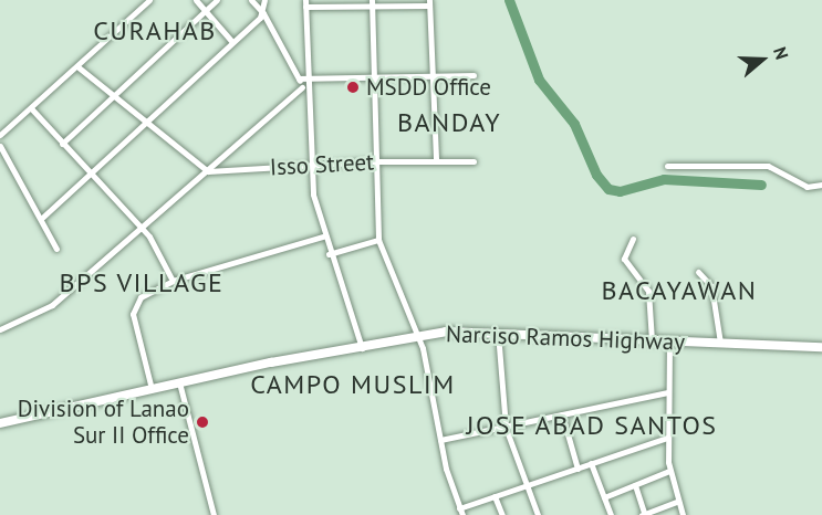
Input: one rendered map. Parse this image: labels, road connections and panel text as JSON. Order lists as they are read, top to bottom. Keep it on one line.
{"streets":{"highway":["Narciso Ramos Highway"],"street":["Isso Street"]},"districts":["CURAHAB","BANDAY","BPS VILLAGE","BACAYAWAN","CAMPO MUSLIM","JOSE ABAD SANTOS"],"places":["MSDD Office","Division of Lanao Sur II Office"],"north":"right"}
